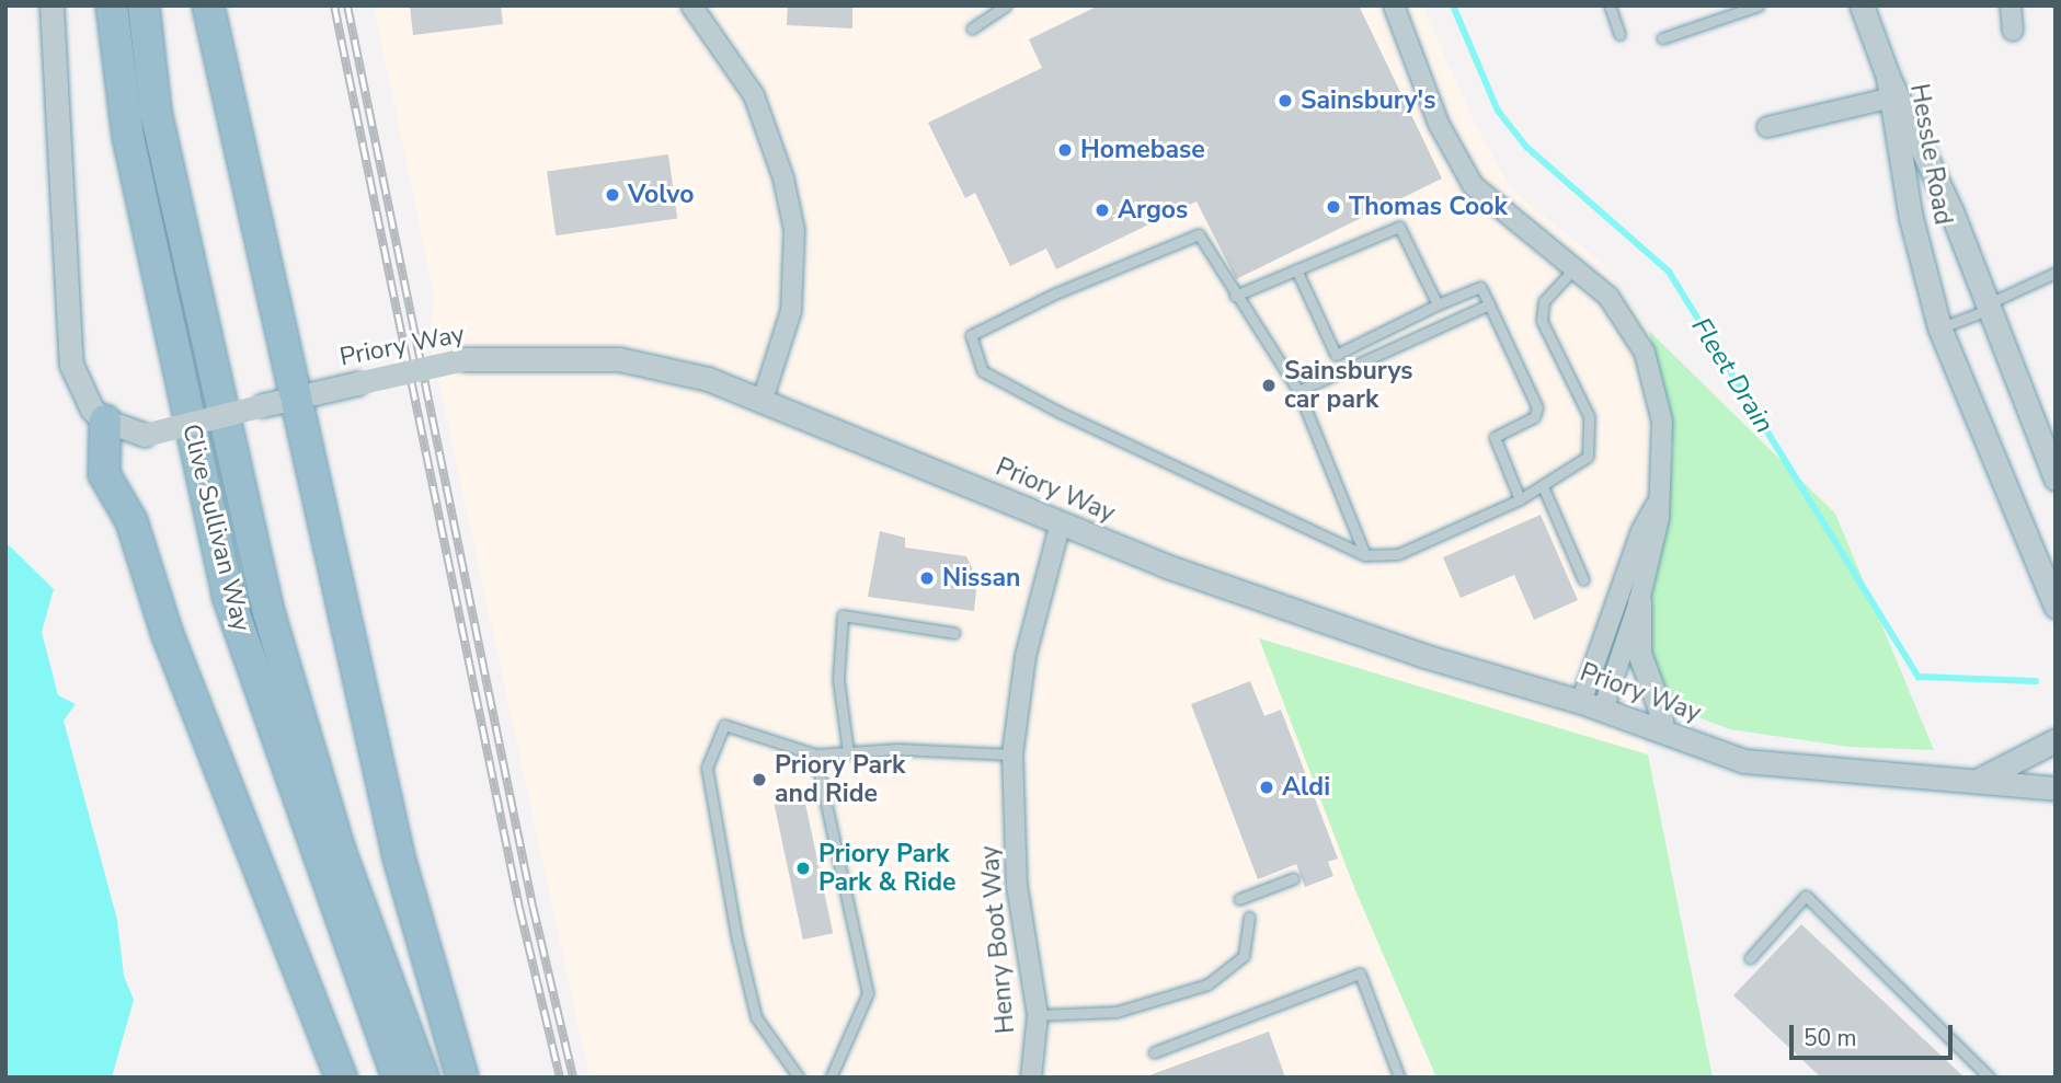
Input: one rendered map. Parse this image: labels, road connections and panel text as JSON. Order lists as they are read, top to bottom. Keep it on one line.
{"streets":{"highway":["Clive Sullivan Way"],"street":["Hessle Road","Priory Way","Henry Boot Way"]},"crossings":[["Priory Way","Henry Boot Way"]],"water":["Fleet Drain"],"places":["Sainsbury's","Homebase","Volvo","Thomas Cook","Argos","Sainsburys car park","Nissan","Priory Park and Ride","Aldi","Priory Park Park & Ride"],"scale_bar":"50 m"}
